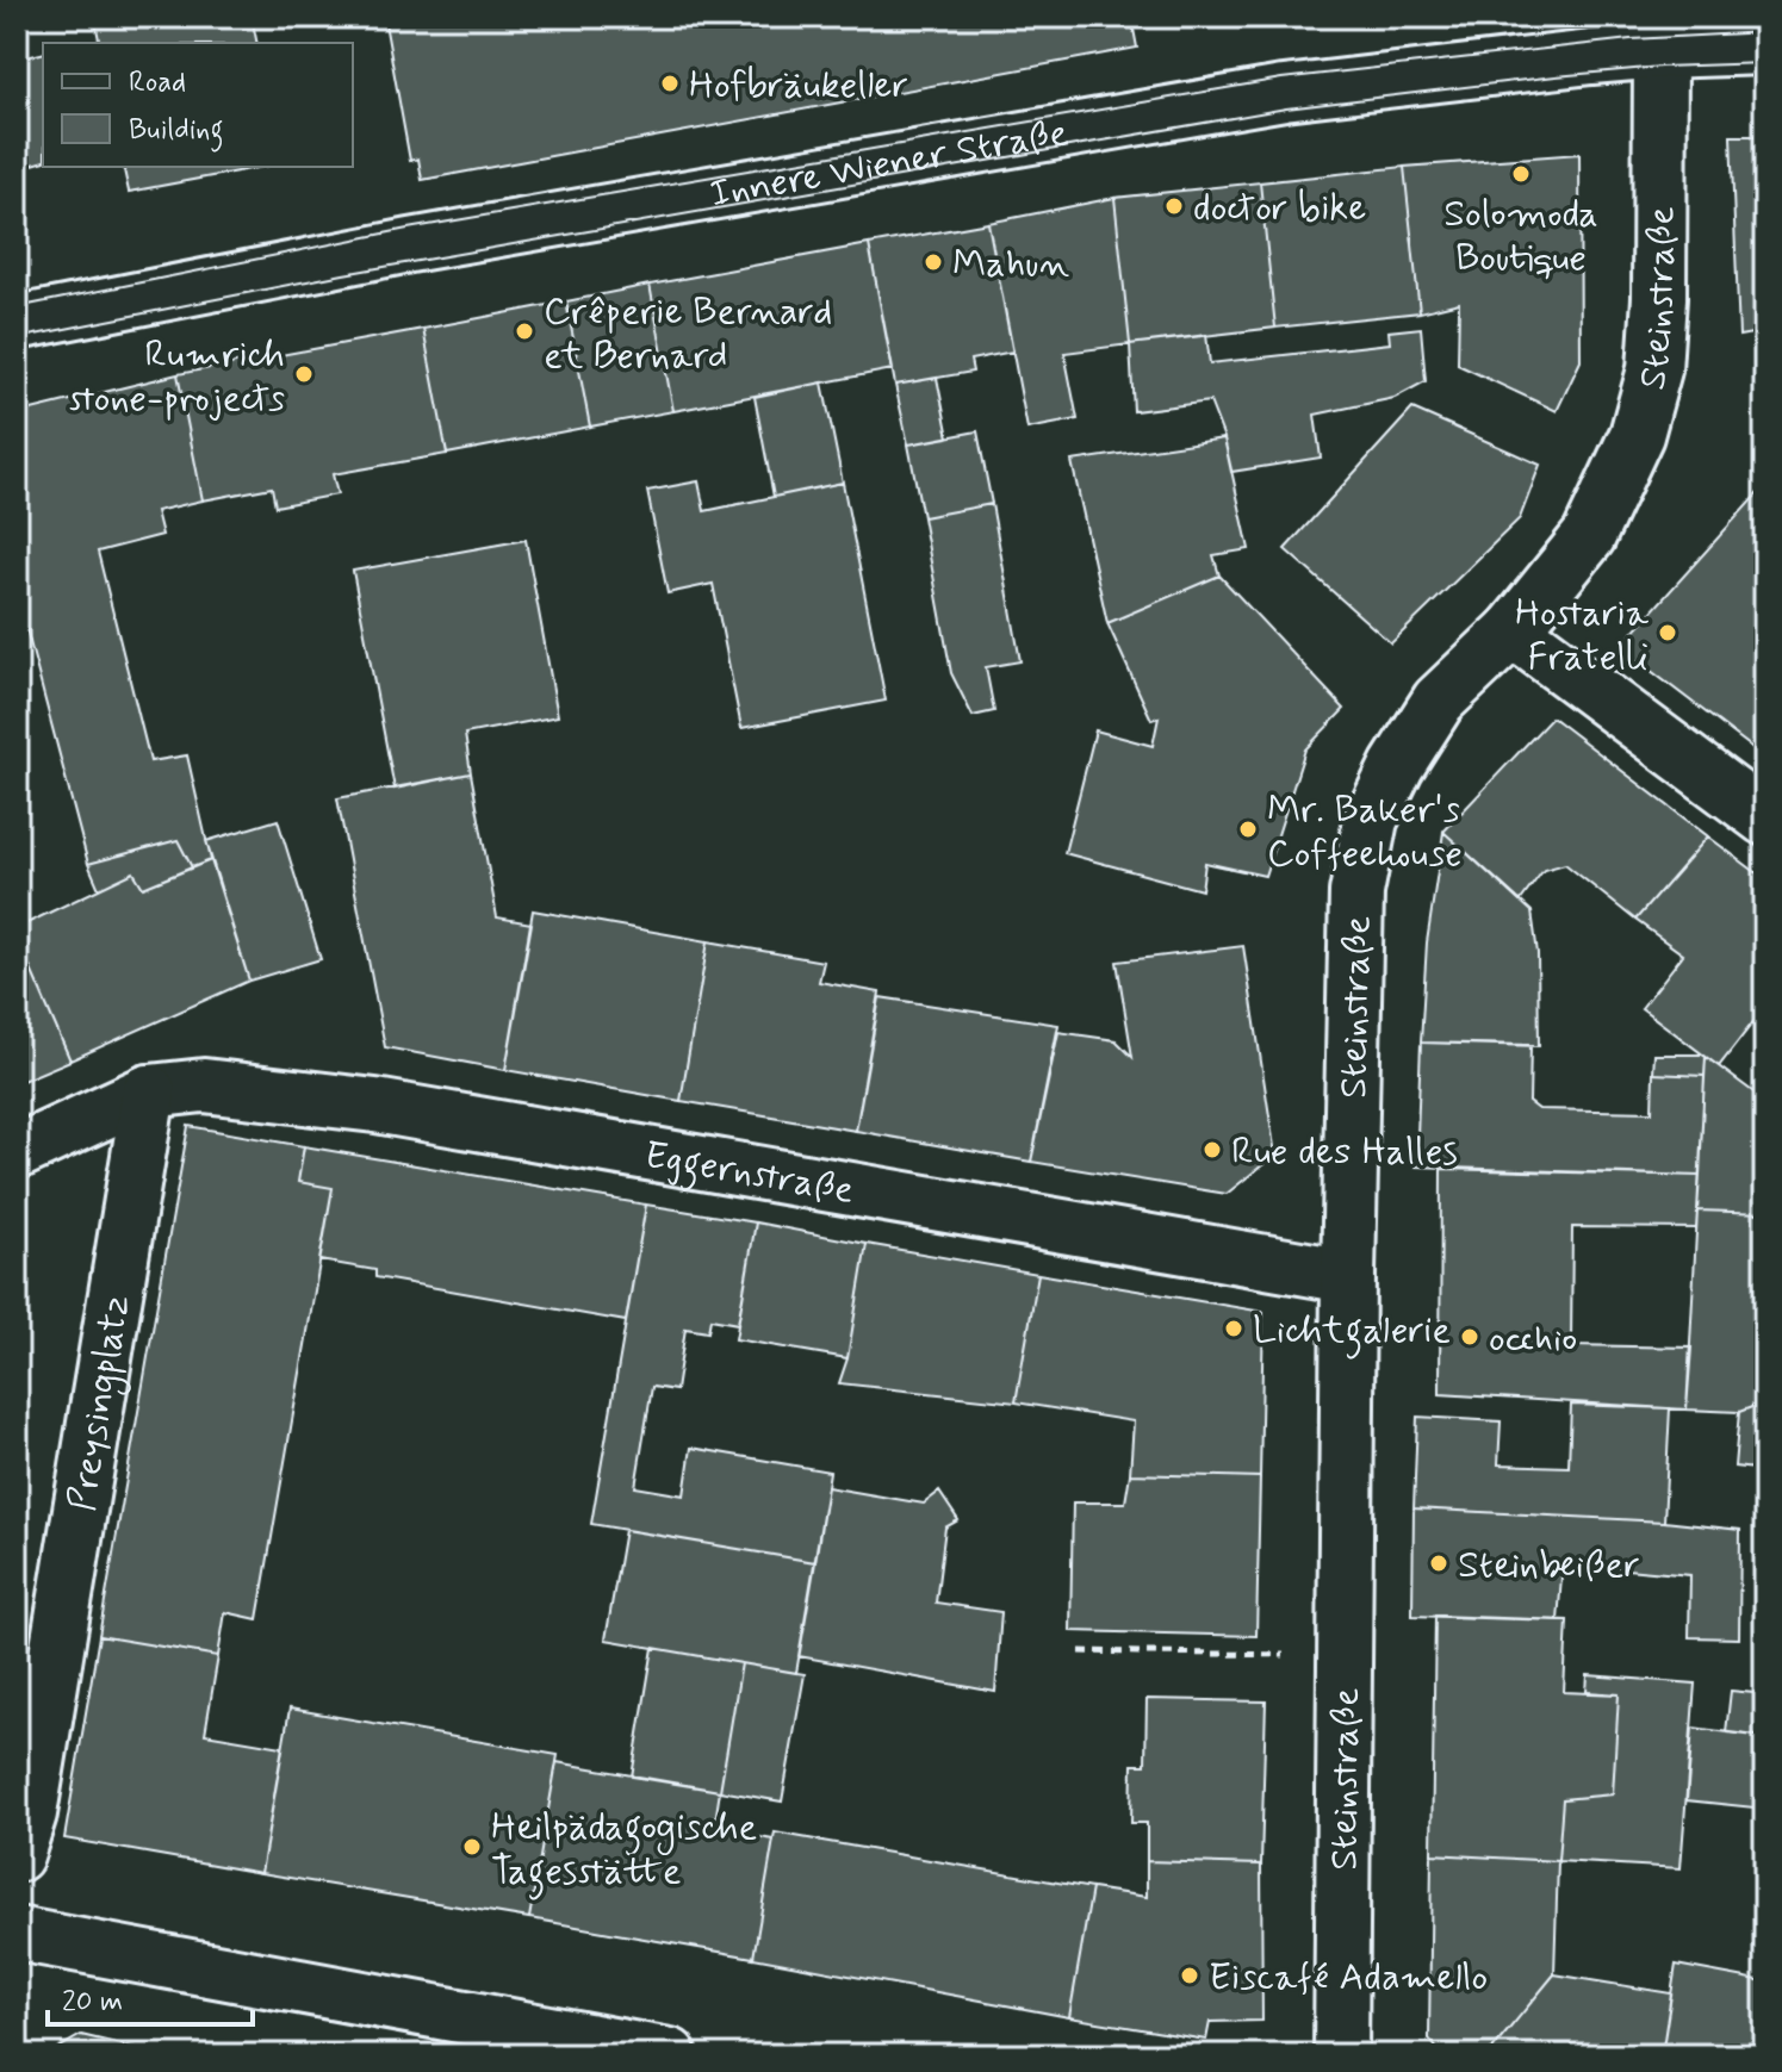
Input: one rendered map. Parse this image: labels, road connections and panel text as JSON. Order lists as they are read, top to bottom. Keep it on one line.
{"streets":{"street":["Innere Wiener Straße","Steinstraße","Eggernstraße","Preysingplatz"]},"crossings":[["Innere Wiener Straße","Steinstraße"],["Steinstraße","Eggernstraße"],["Eggernstraße","Preysingplatz"]],"places":["Hofbräukeller","Solomoda Boutique","doctor bike","Mahun","Crêperie Bernard et Bernard","Rumrich stone-projects","Hostaria Fratelli","Mr. Baker's Coffeehouse","Rue des Halles","Lichtgalerie","occhio","Steinbeißer","Heilpädagogische Tagesstätte","Eiscafé Adamello"],"legend":["Road","Building"],"scale_bar":"20 m"}
